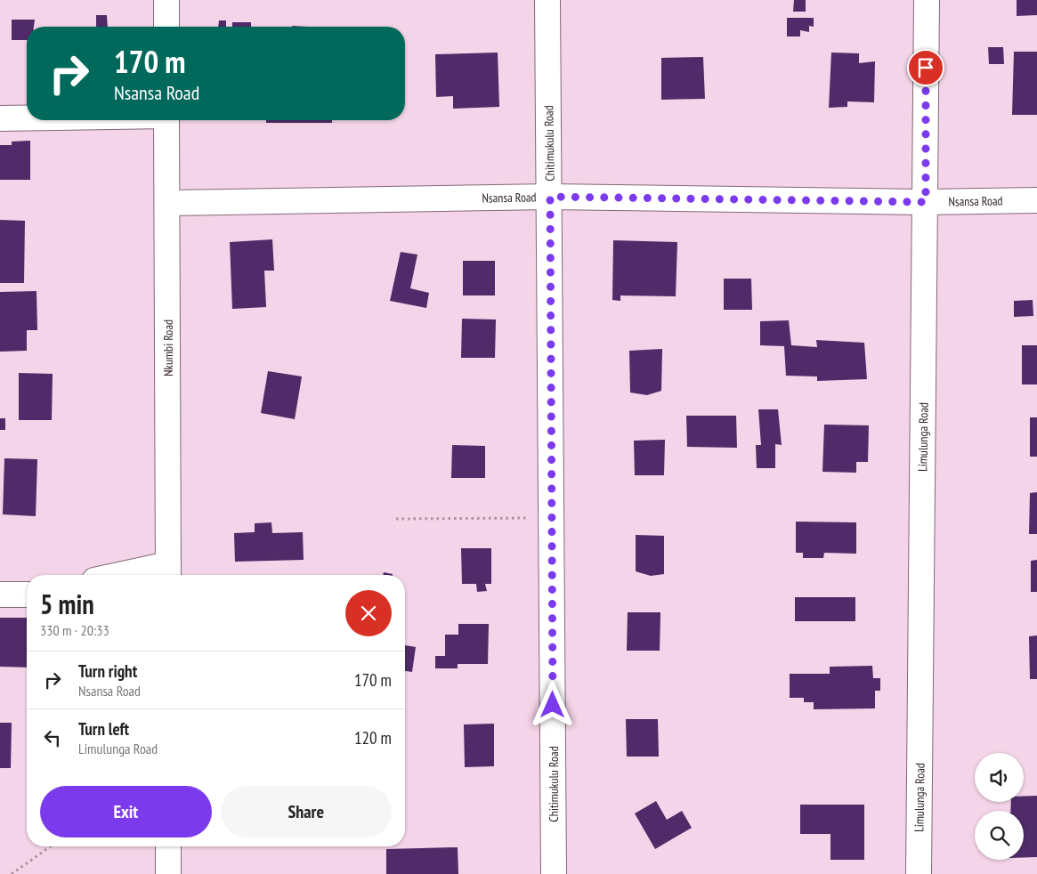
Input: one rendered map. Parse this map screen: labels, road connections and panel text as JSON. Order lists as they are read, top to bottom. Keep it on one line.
{"streets":{"street":["Chitimukulu Road","Nsansa Road","Nkumbi Road","Limulunga Road"]},"crossings":[["Chitimukulu Road","Nsansa Road"],["Nsansa Road","Nkumbi Road"],["Nsansa Road","Limulunga Road"]],"page":{"turn":["170 m","Nsansa Road"],"heading":["5 min","330 m · 20:33"],"list":[{"name":"Turn right","note":"Nsansa Road","value":"170 m"},{"name":"Turn left","note":"Limulunga Road","value":"120 m"}],"buttons":["Exit","Share"]}}
